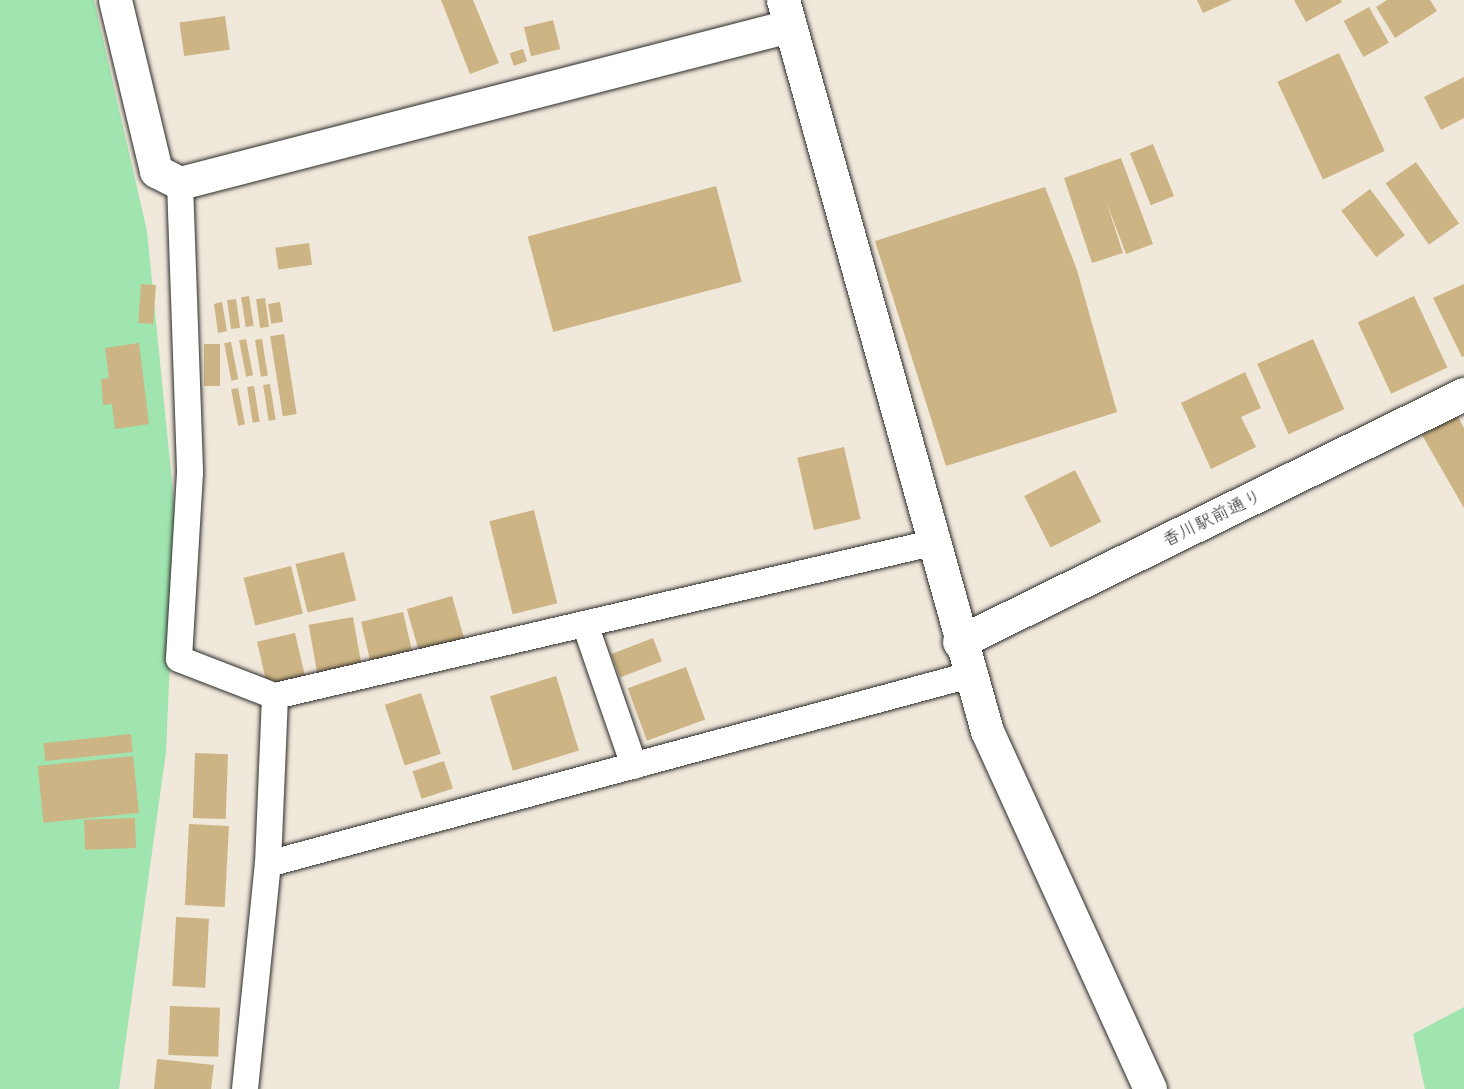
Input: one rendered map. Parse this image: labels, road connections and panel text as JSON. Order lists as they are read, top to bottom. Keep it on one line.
{"streets":{"street":["香川駅前通り"]}}
